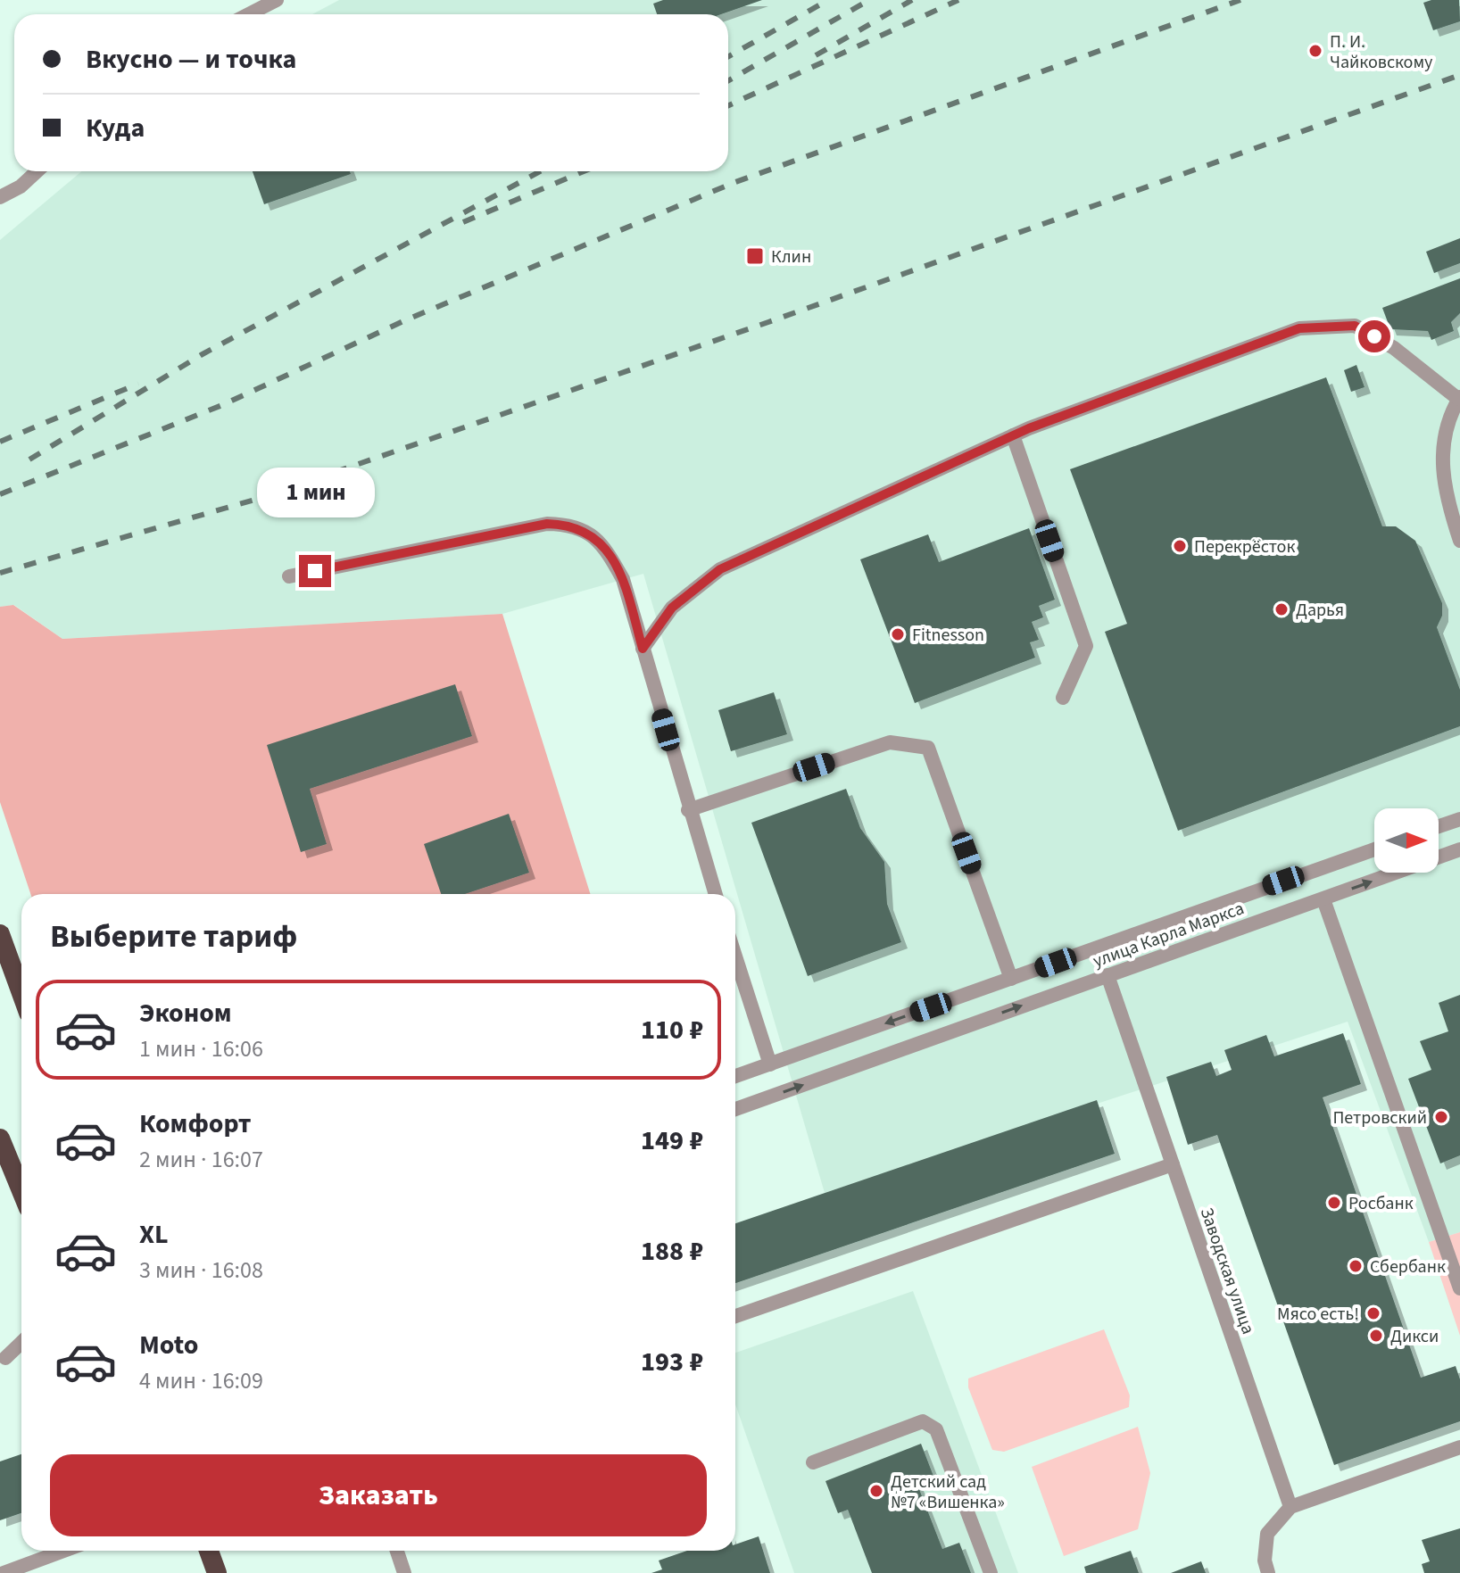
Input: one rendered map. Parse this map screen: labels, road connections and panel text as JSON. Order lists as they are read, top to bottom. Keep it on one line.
{"streets":{"street":["улица Карла Маркса","Заводская улица"]},"crossings":[["улица Карла Маркса","Заводская улица"]],"places":{"other":["П. И. Чайковскому","Перекрёсток","Дарья","Fitnesson","Петровский","Росбанк","Сбербанк","Мясо есть!","Дикси","Детский сад №7 «Вишенка»"],"transit":["Клин"]},"north":"right","page":{"banner":["Вкусно — и точка","Куда"],"bubble":"1 мин","heading":"Выберите тариф","list":[{"name":"Эконом","note":"1 мин · 16:06","value":"110 ₽"},{"name":"Комфорт","note":"2 мин · 16:07","value":"149 ₽"},{"name":"XL","note":"3 мин · 16:08","value":"188 ₽"},{"name":"Moto","note":"4 мин · 16:09","value":"193 ₽"}],"buttons":"Заказать"}}
